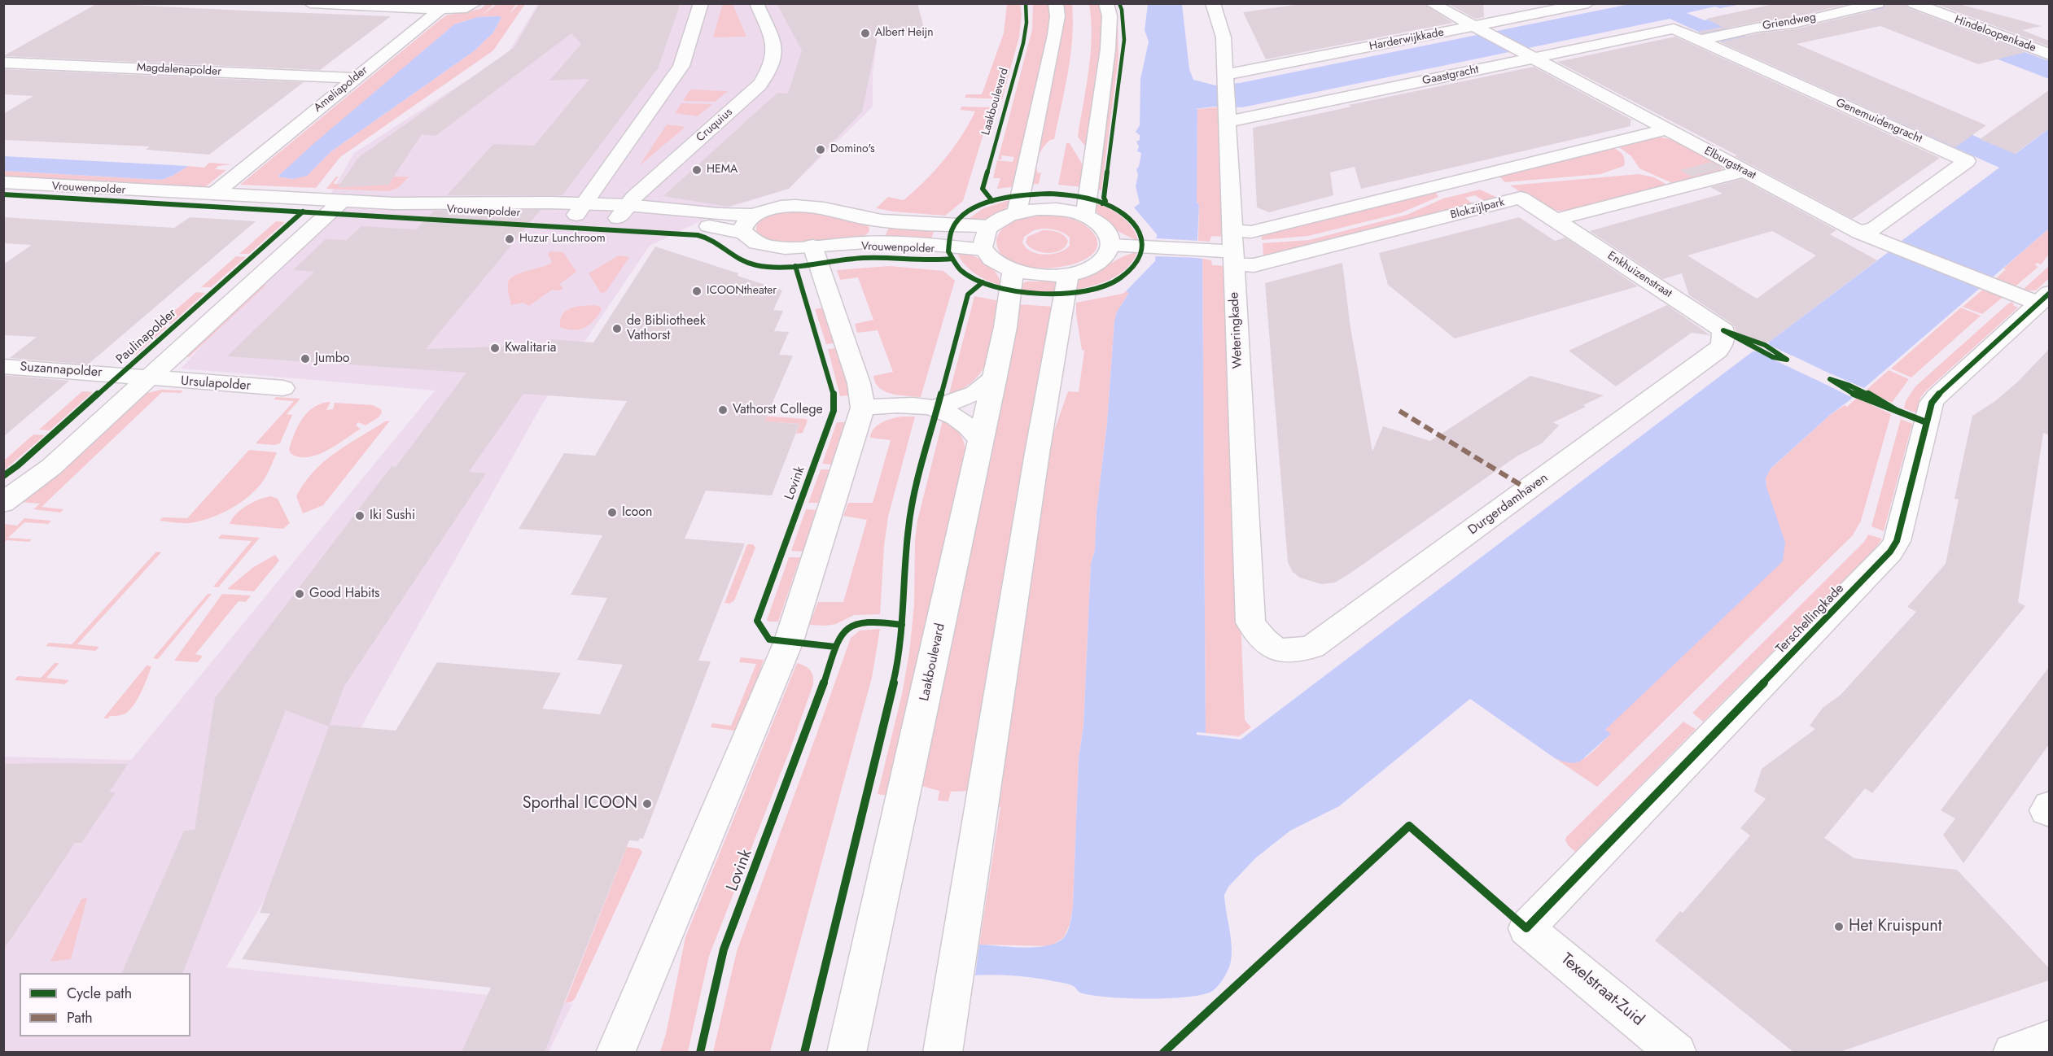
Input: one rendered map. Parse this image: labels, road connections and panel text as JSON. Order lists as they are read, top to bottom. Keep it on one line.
{"streets":{"street":["Griendweg","Hindeloopenkade","Harderwijkkade","Magdalenapolder","Gaastgracht","Ameliapolder","Laakboulevard","Genemuidengracht","Cruquius","Elburgstraat","Vrouwenpolder","Blokzijlpark","Enkhuizenstraat","Weteringkade","Suzannapolder","Ursulapolder","Durgerdamhaven","Terschellingkade","Texelstraat-Zuid"],"cycle path":["Paulinapolder","Lovink"]},"crossings":[["Griendweg","Genemuidengracht"],["Harderwijkkade","Gaastgracht"],["Harderwijkkade","Elburgstraat"],["Harderwijkkade","Weteringkade"],["Magdalenapolder","Ameliapolder"],["Gaastgracht","Genemuidengracht"],["Gaastgracht","Elburgstraat"],["Gaastgracht","Weteringkade"],["Ameliapolder","Vrouwenpolder"],["Genemuidengracht","Elburgstraat"],["Cruquius","Vrouwenpolder"],["Elburgstraat","Terschellingkade"],["Blokzijlpark","Enkhuizenstraat"],["Blokzijlpark","Weteringkade"],["Enkhuizenstraat","Durgerdamhaven"],["Weteringkade","Durgerdamhaven"],["Suzannapolder","Ursulapolder"],["Terschellingkade","Texelstraat-Zuid"]],"places":["Albert Heijn","Domino's","HEMA","Huzur Lunchroom","ICOONtheater","de Bibliotheek Vathorst","Kwalitaria","Jumbo","Vathorst College","Icoon","Iki Sushi","Good Habits","Sporthal ICOON","Het Kruispunt"],"legend":["Cycle path","Path"]}
